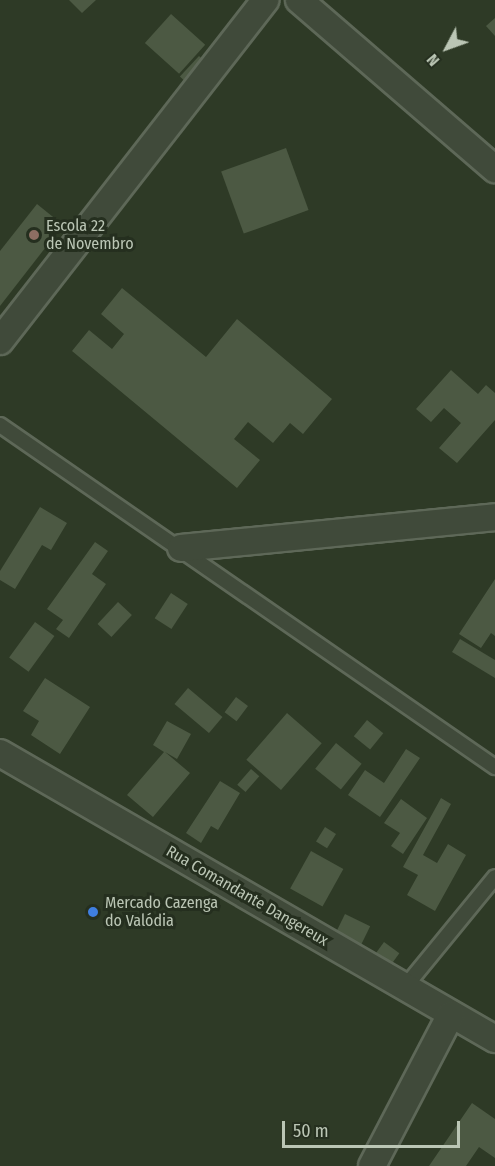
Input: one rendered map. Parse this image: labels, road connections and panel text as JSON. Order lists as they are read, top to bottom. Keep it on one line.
{"streets":{"street":["Rua Comandante Dangereux"]},"places":["Escola 22 de Novembro","Mercado Cazenga do Valódia"],"scale_bar":"50 m","north":"bottom left"}
